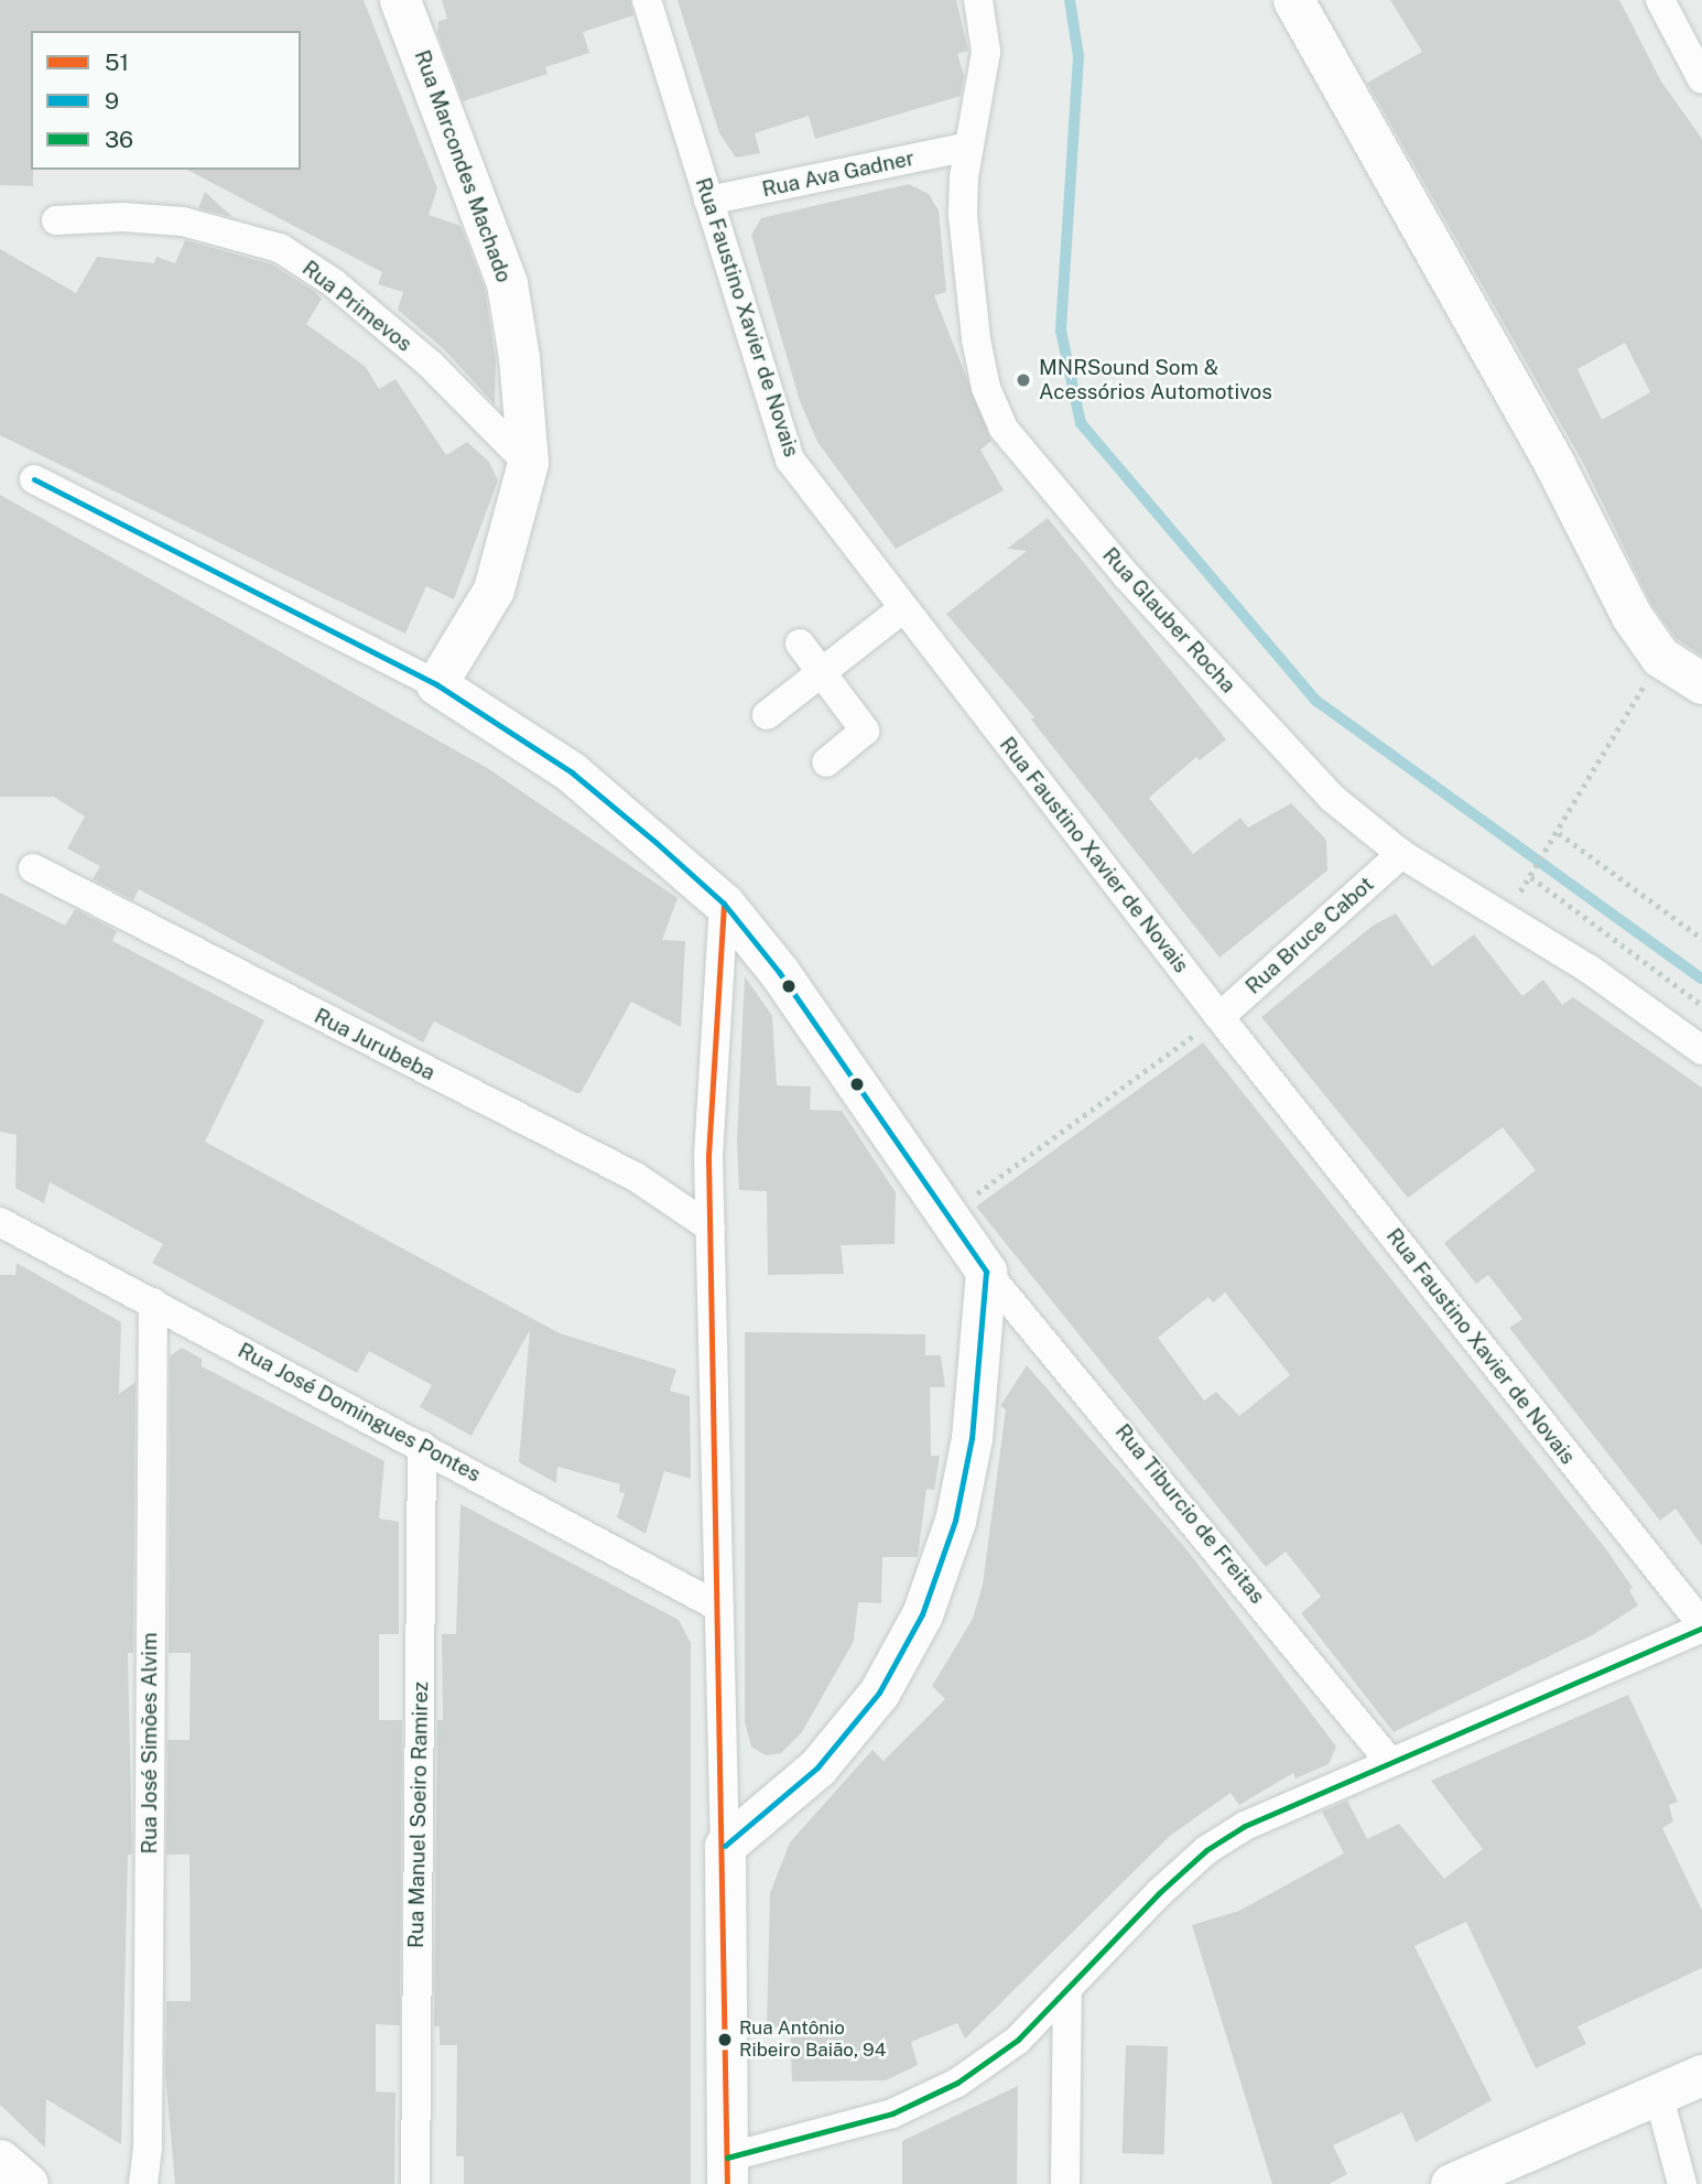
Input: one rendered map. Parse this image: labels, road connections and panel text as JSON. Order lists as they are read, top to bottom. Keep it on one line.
{"streets":{"street":["Rua Marcondes Machado","Rua Ava Gadner","Rua Primevos","Rua Faustino Xavier de Novais","Rua Glauber Rocha","Rua Bruce Cabot","Rua Jurubeba","Rua José Domingues Pontes","Rua Tiburcio de Freitas","Rua José Simões Alvim","Rua Manuel Soeiro Ramirez"]},"crossings":[["Rua Marcondes Machado","Rua Primevos"],["Rua Ava Gadner","Rua Faustino Xavier de Novais"],["Rua Ava Gadner","Rua Glauber Rocha"],["Rua Faustino Xavier de Novais","Rua Bruce Cabot"],["Rua Glauber Rocha","Rua Bruce Cabot"],["Rua José Domingues Pontes","Rua José Simões Alvim"],["Rua José Domingues Pontes","Rua Manuel Soeiro Ramirez"]],"places":["MNRSound Som & Acessórios Automotivos","Rua Antônio Ribeiro Baião, 94"],"lines":["transit line 9","transit line 51","transit line 36"],"legend":["51","9","36"]}
